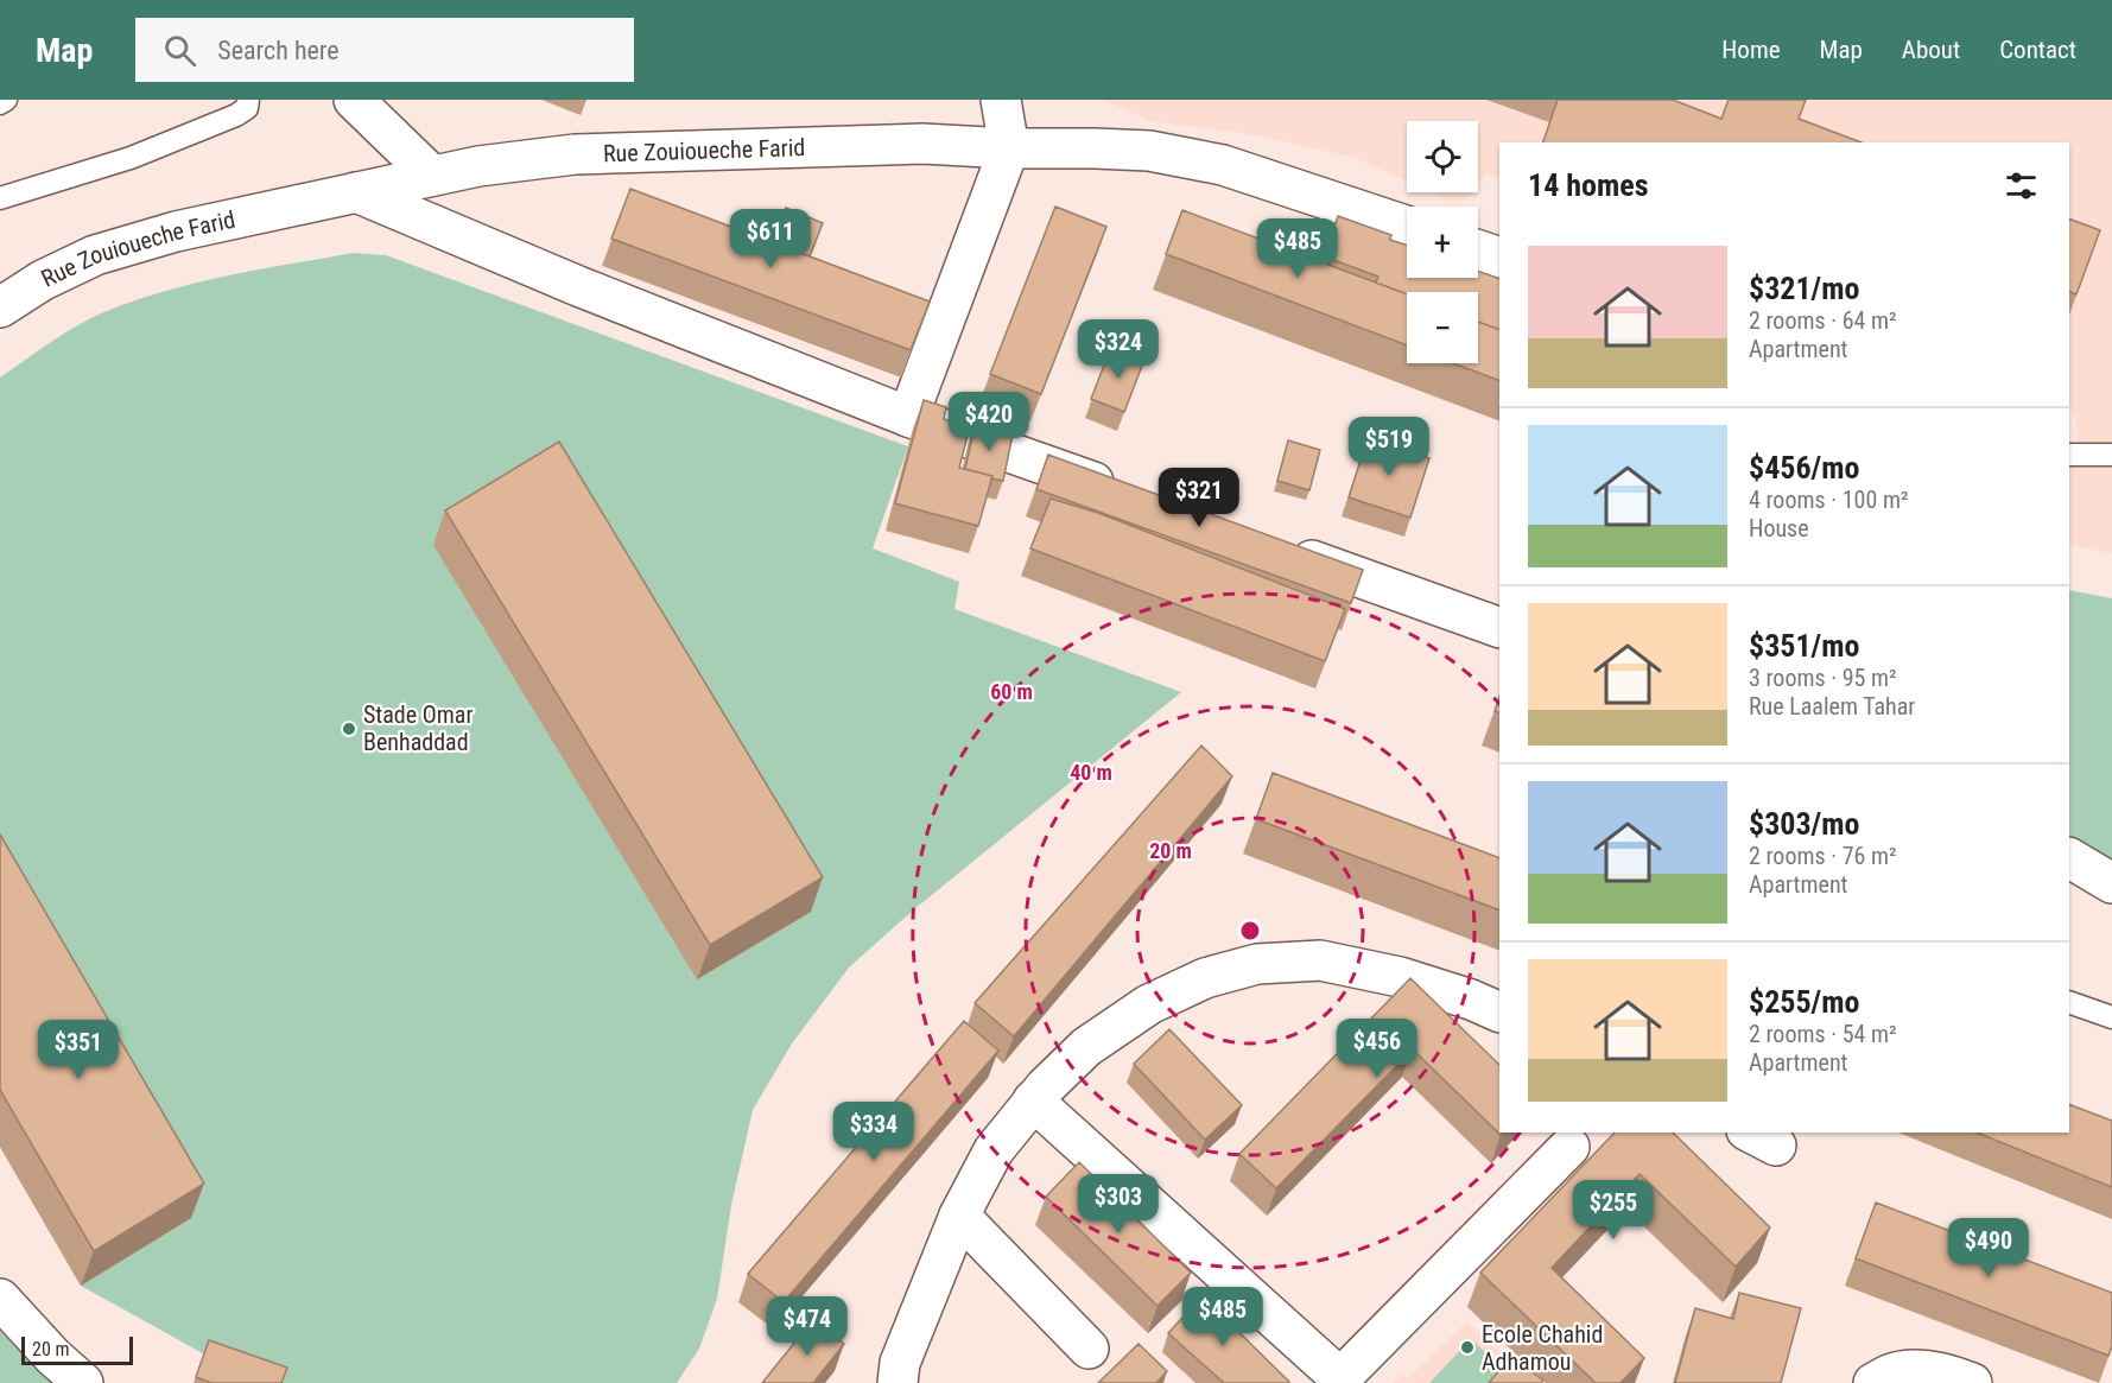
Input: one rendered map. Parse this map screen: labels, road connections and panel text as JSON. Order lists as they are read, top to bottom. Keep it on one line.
{"streets":{"street":["Rue Zouioueche Farid"]},"places":["Stade Omar Benhaddad","Ecole Chahid Adhamou"],"scale_bar":"20 m","page":{"header":"Map","search":"Search here","nav":["Home","Map","About","Contact"],"map_buttons":["+","−"],"heading":"14 homes","price":["$611","$485","$324","$420","$519","$321","$456","$351","$334","$303","$255","$490","$485","$474"],"list":[{"name":"$321/mo","note":"2 rooms · 64 m² · Apartment"},{"name":"$456/mo","note":"4 rooms · 100 m² · House"},{"name":"$351/mo","note":"3 rooms · 95 m² · Rue Laalem Tahar"},{"name":"$303/mo","note":"2 rooms · 76 m² · Apartment"},{"name":"$255/mo","note":"2 rooms · 54 m² · Apartment"}],"scale":"20 m"},"rings":["60 m","40 m","20 m"]}
